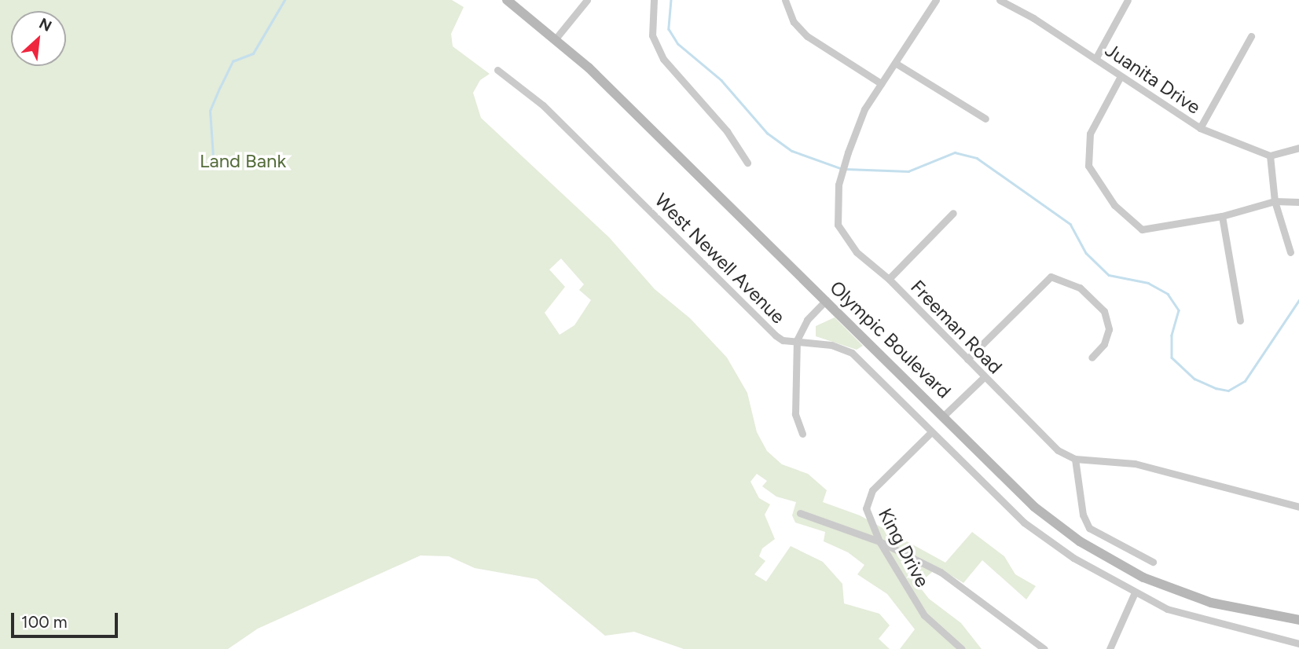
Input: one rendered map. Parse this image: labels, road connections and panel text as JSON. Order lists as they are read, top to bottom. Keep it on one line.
{"streets":{"main road":["Olympic Boulevard"],"street":["Juanita Drive","West Newell Avenue","Freeman Road","King Drive"]},"crossings":[["West Newell Avenue","King Drive"]],"parks":["Land Bank"],"scale_bar":"100 m","north":"top right"}
